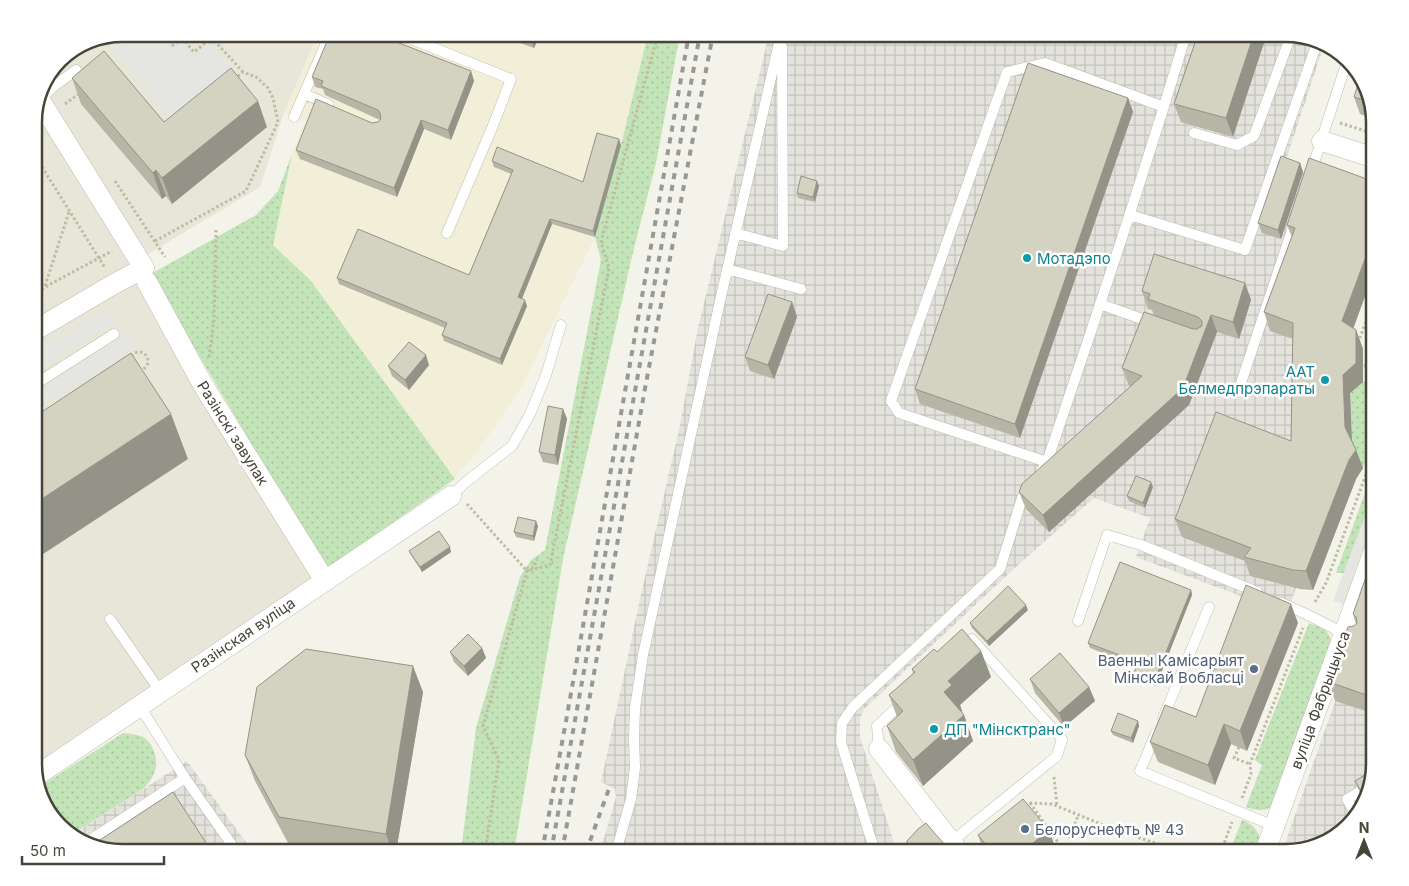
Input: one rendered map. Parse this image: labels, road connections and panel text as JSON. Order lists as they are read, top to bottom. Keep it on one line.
{"streets":{"street":["Разінскі завулак","Разінская вуліца","вуліца Фабрыцыуса"]},"crossings":[["Разінскі завулак","Разінская вуліца"]],"places":["Мотадэпо","ААТ Белмедпрэпараты","Ваенны Камісарыят Мінскай Вобласці","ДП \"Мінсктранс\"","Белоруснефть № 43"],"scale_bar":"50 m","north":"top"}
